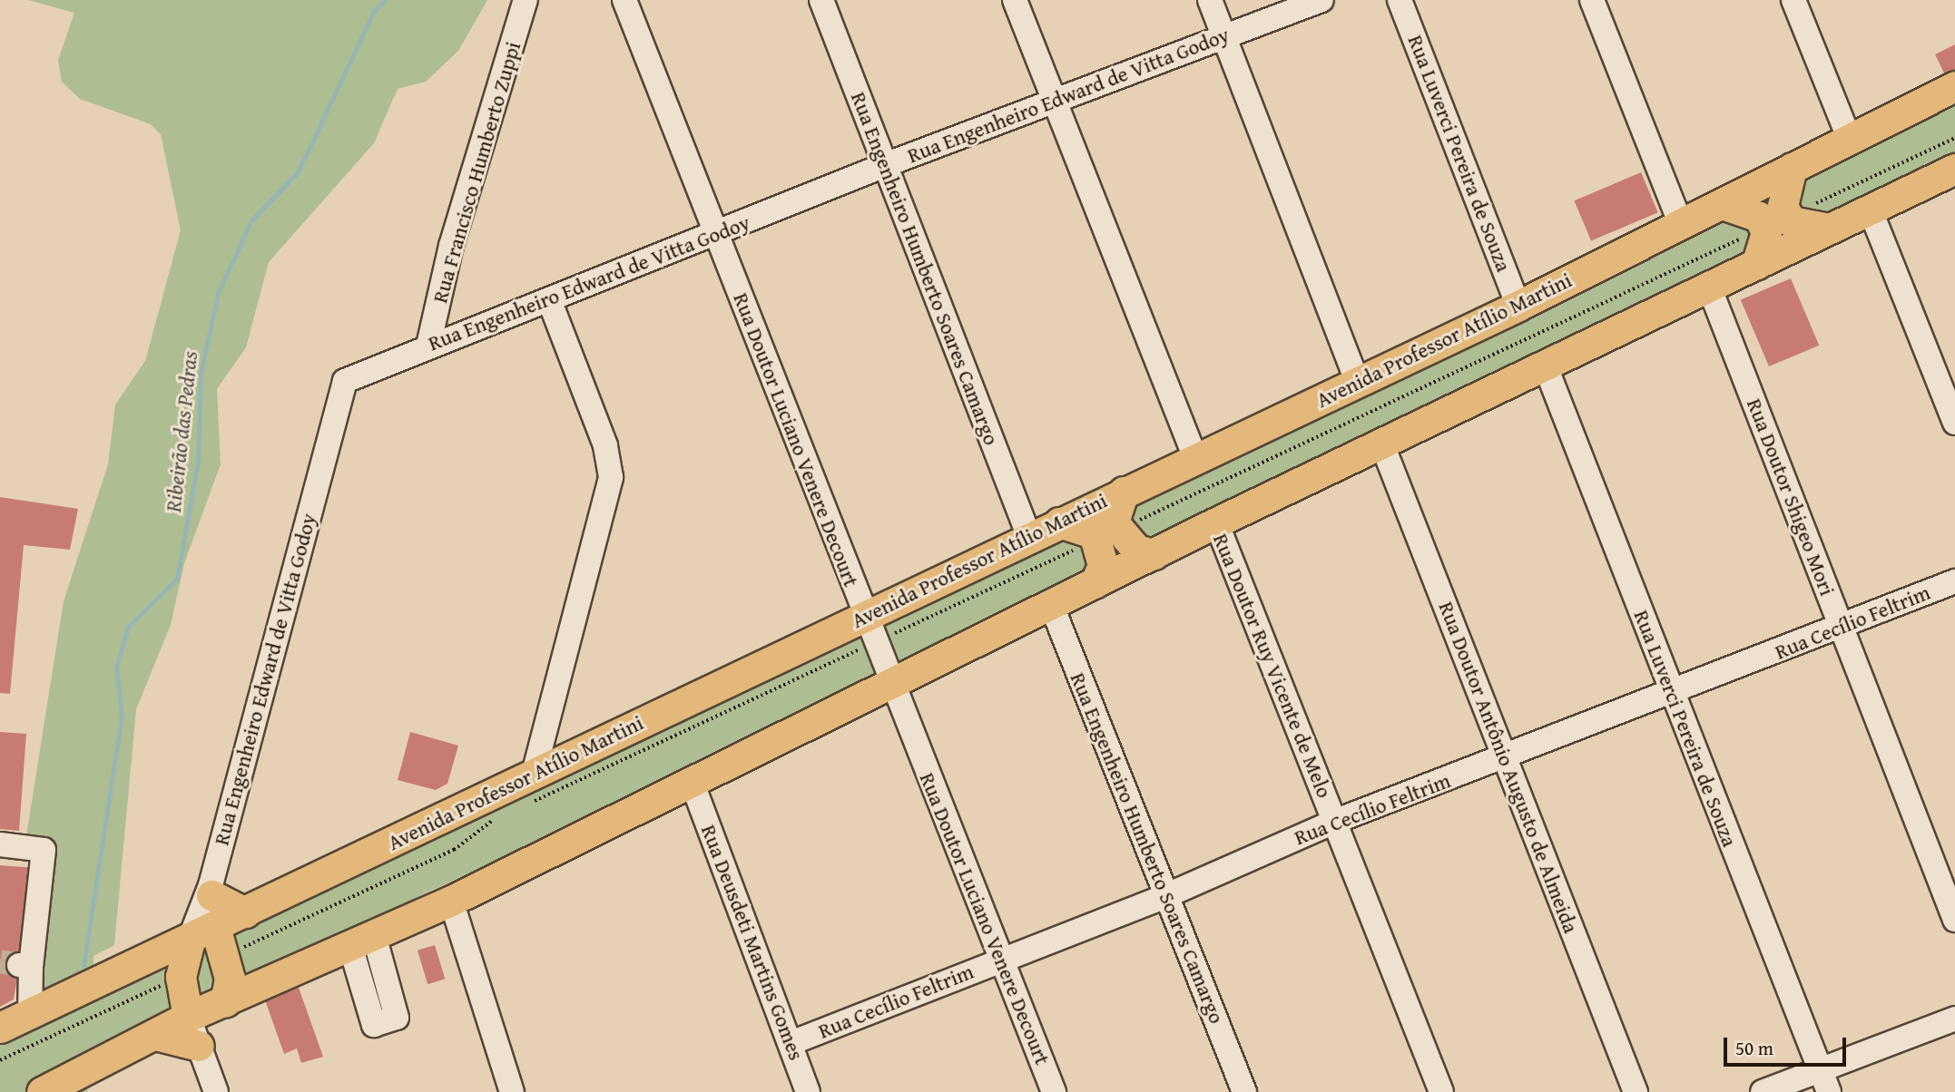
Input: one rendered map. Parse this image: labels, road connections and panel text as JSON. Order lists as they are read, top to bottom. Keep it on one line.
{"streets":{"main road":["Avenida Professor Atílio Martini"],"street":["Rua Engenheiro Edward de Vitta Godoy","Rua Luverci Pereira de Souza","Rua Francisco Humberto Zuppi","Rua Engenheiro Humberto Soares Camargo","Rua Doutor Luciano Venere Decourt","Rua Doutor Shigeo Mori","Rua Cecílio Feltrim","Rua Doutor Ruy Vicente de Melo","Rua Doutor Antônio Augusto de Almeida","Rua Deusdeti Martins Gomes"]},"crossings":[["Rua Engenheiro Edward de Vitta Godoy","Rua Francisco Humberto Zuppi"],["Rua Engenheiro Edward de Vitta Godoy","Rua Engenheiro Humberto Soares Camargo"],["Rua Engenheiro Edward de Vitta Godoy","Avenida Professor Atílio Martini"],["Rua Engenheiro Edward de Vitta Godoy","Rua Doutor Luciano Venere Decourt"],["Rua Luverci Pereira de Souza","Avenida Professor Atílio Martini"],["Rua Luverci Pereira de Souza","Rua Cecílio Feltrim"],["Rua Engenheiro Humberto Soares Camargo","Avenida Professor Atílio Martini"],["Rua Engenheiro Humberto Soares Camargo","Rua Cecílio Feltrim"],["Avenida Professor Atílio Martini","Rua Doutor Luciano Venere Decourt"],["Rua Doutor Luciano Venere Decourt","Rua Cecílio Feltrim"],["Rua Doutor Shigeo Mori","Rua Cecílio Feltrim"],["Rua Cecílio Feltrim","Rua Doutor Ruy Vicente de Melo"],["Rua Cecílio Feltrim","Rua Doutor Antônio Augusto de Almeida"],["Rua Cecílio Feltrim","Rua Deusdeti Martins Gomes"]],"water":["Ribeirão das Pedras"],"scale_bar":"50 m"}
